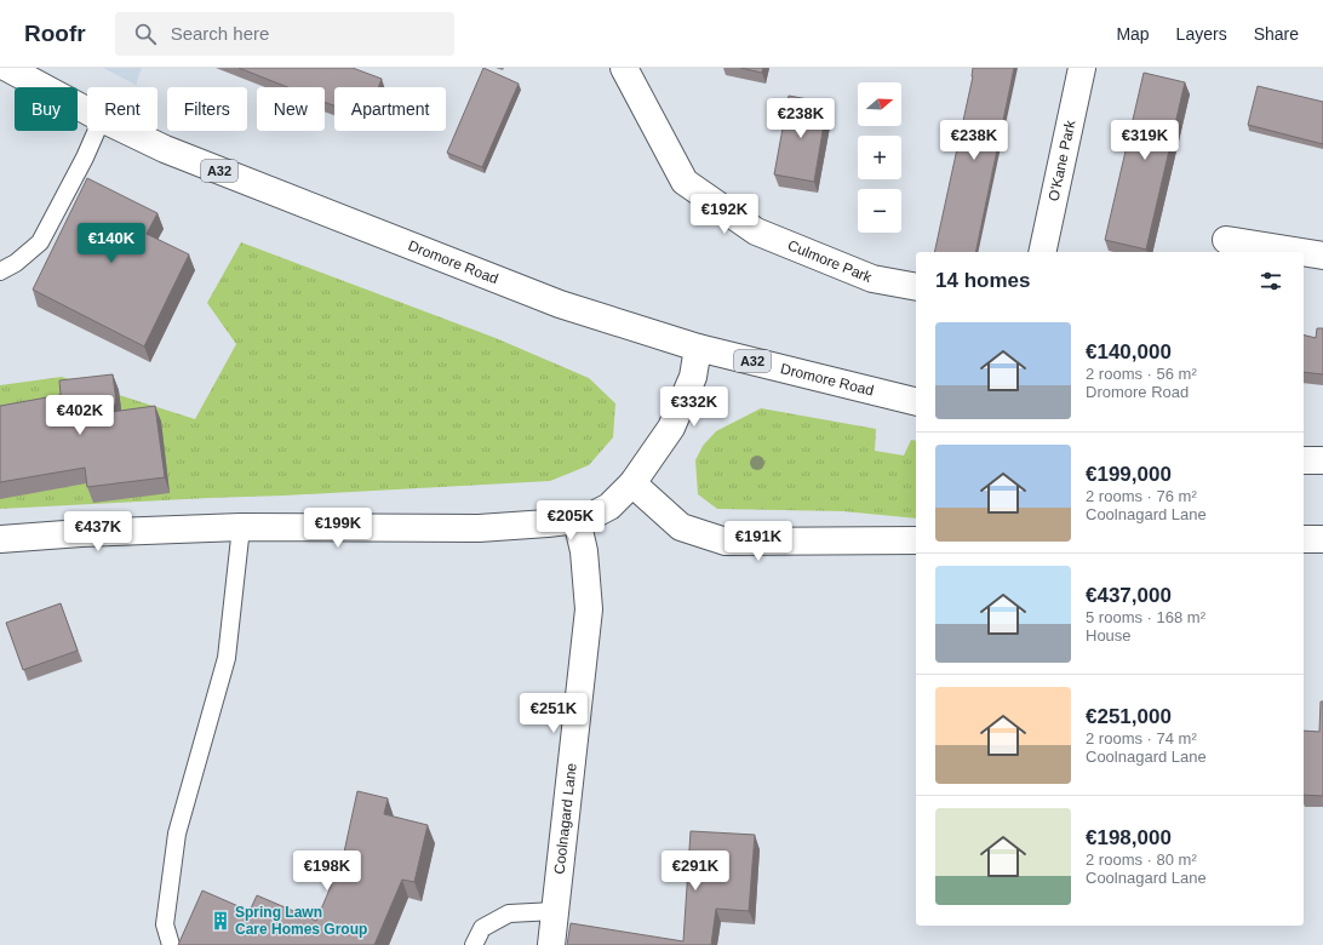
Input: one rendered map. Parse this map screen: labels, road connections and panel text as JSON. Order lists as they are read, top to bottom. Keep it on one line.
{"streets":{"main road":["O'Kane Park","A32","Dromore Road","Culmore Park","Coolnagard Lane"]},"places":{"building":["Spring Lawn Care Homes Group"]},"north":"right","page":{"header":"Roofr","search":"Search here","nav":["Map","Layers","Share"],"map_buttons":["+","−"],"chip":["Buy","Rent","Filters","New","Apartment"],"price":["€238K","€238K","€319K","€192K","€140K","€332K","€402K","€205K","€199K","€437K","€191K","€251K","€198K","€291K"],"heading":"14 homes","list":[{"name":"€140,000","note":"2 rooms · 56 m² · Dromore Road"},{"name":"€199,000","note":"2 rooms · 76 m² · Coolnagard Lane"},{"name":"€437,000","note":"5 rooms · 168 m² · House"},{"name":"€251,000","note":"2 rooms · 74 m² · Coolnagard Lane"},{"name":"€198,000","note":"2 rooms · 80 m² · Coolnagard Lane"}]}}
